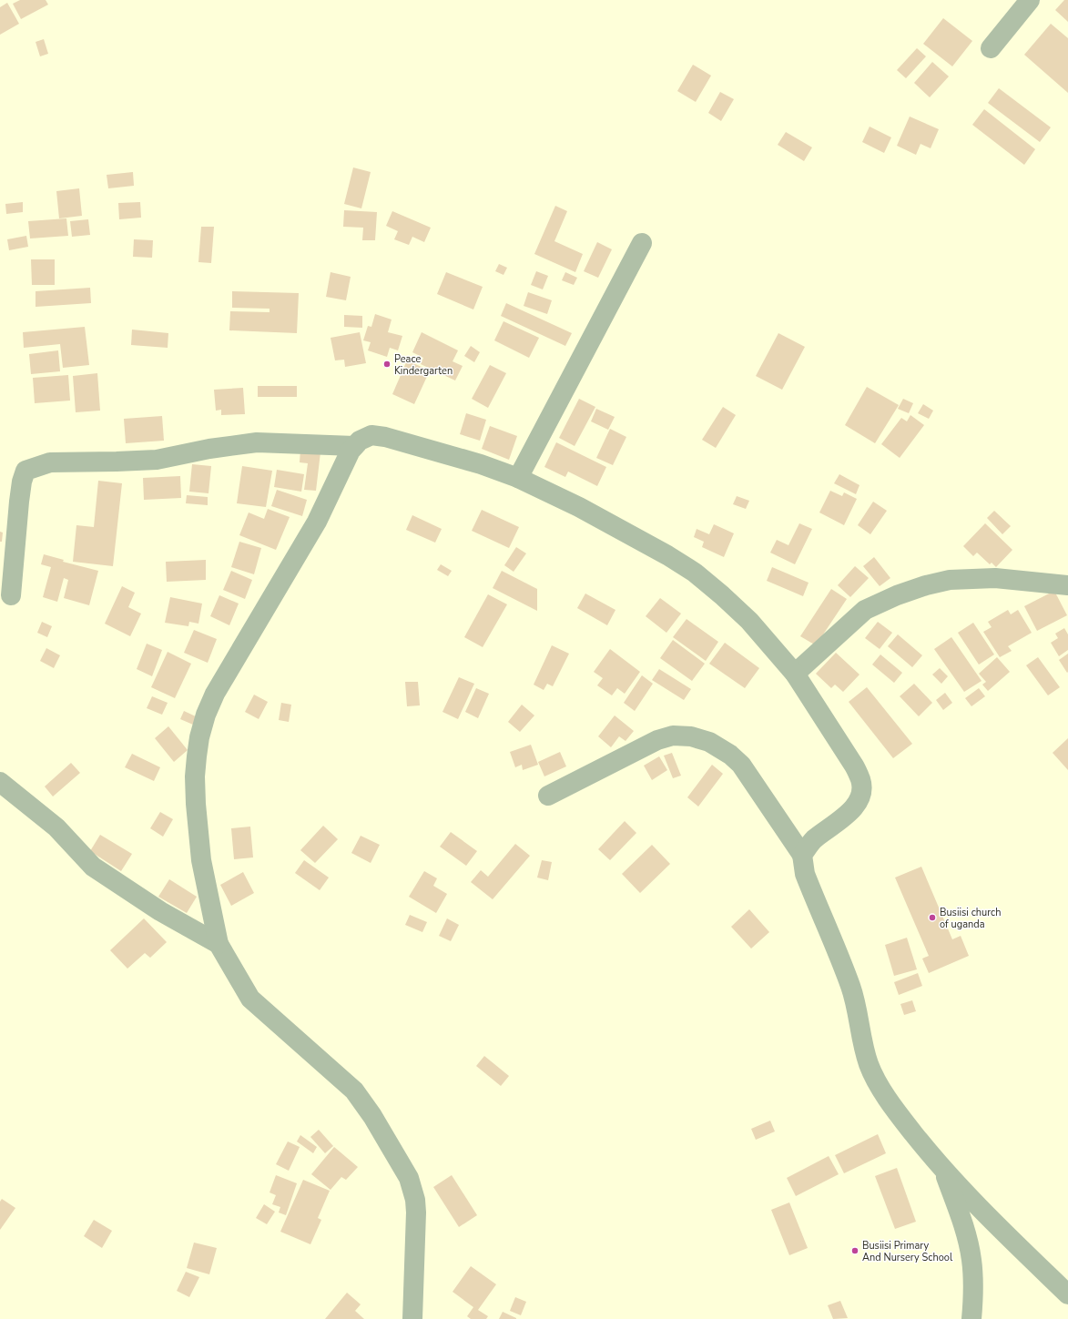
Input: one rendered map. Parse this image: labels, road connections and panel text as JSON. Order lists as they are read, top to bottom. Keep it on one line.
{"places":["Peace Kindergarten","Busiisi church of uganda","Busiisi Primary And Nursery School"]}
